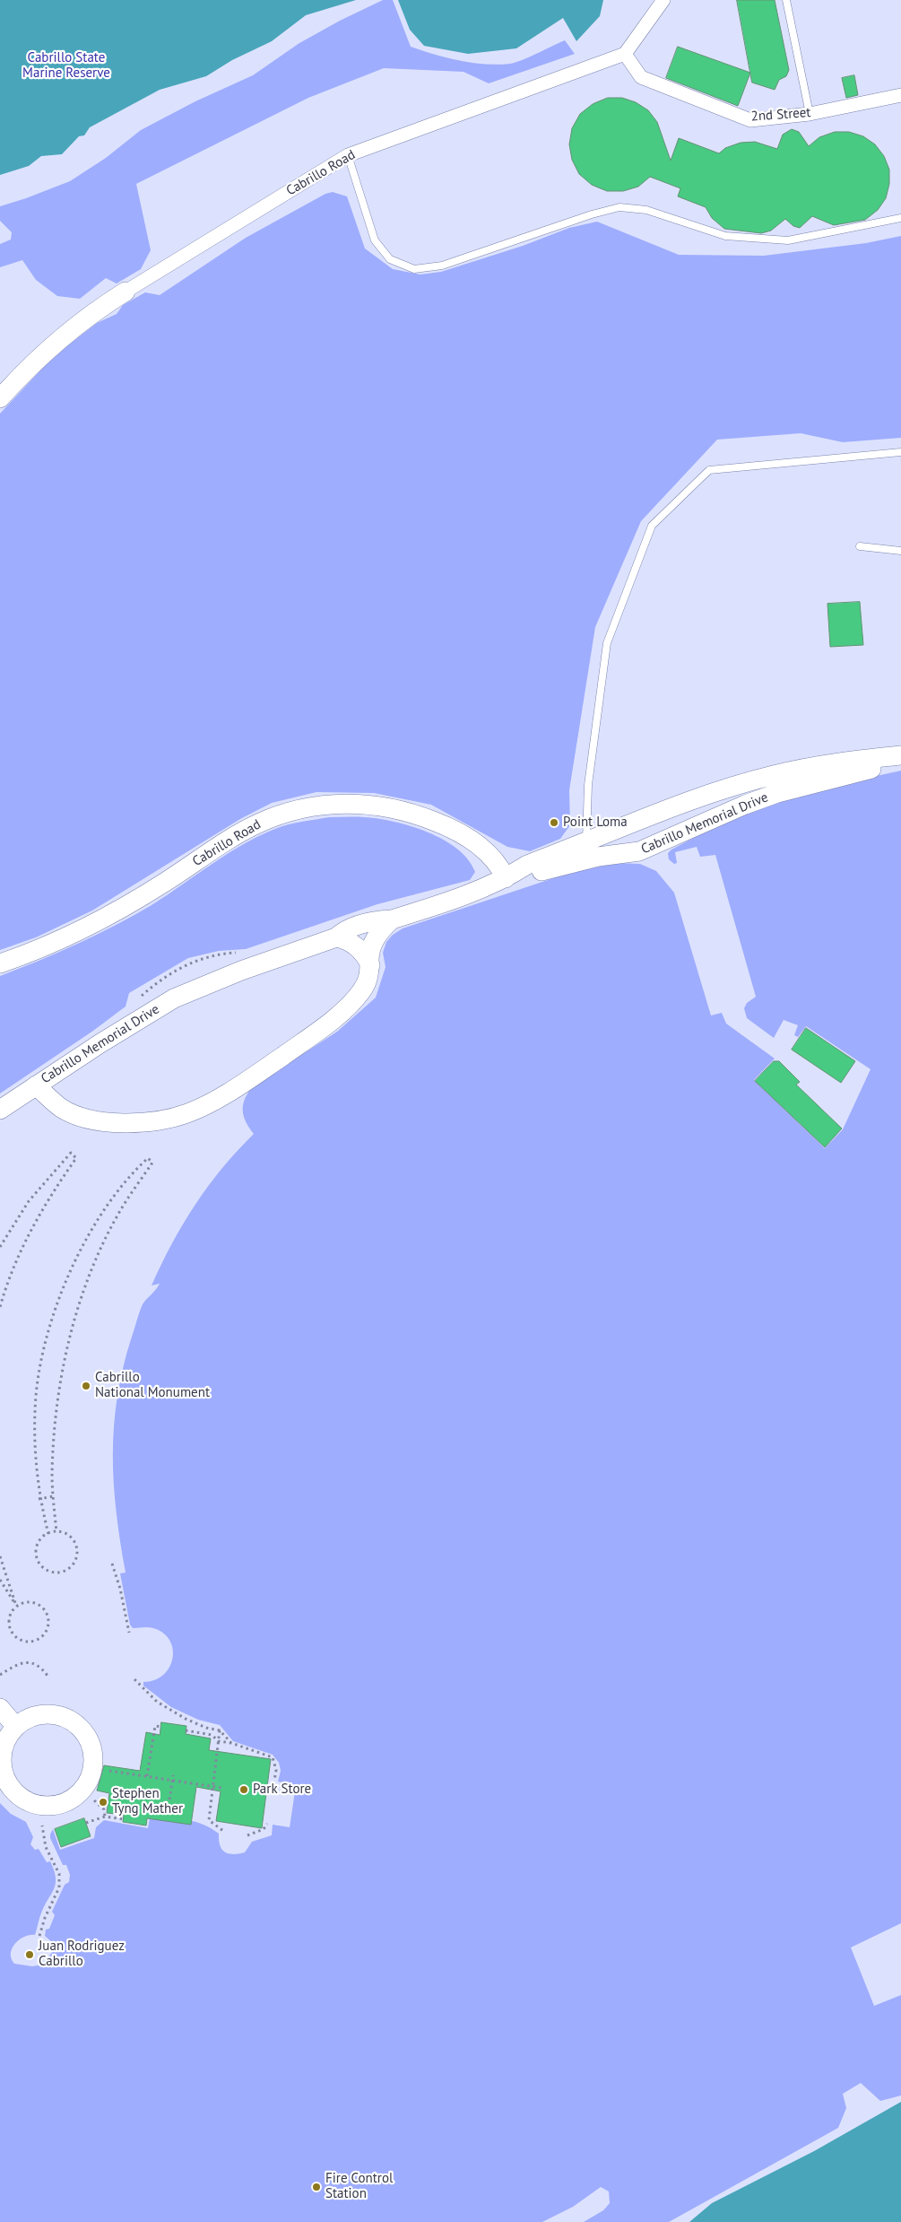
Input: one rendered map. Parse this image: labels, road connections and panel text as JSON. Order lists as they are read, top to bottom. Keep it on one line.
{"streets":{"street":["2nd Street","Cabrillo Road","Cabrillo Memorial Drive"]},"crossings":[["2nd Street","Cabrillo Road"],["Cabrillo Road","Cabrillo Memorial Drive"]],"parks":["Cabrillo State Marine Reserve"],"places":["Point Loma","Cabrillo National Monument","Park Store","Stephen Tyng Mather","Juan Rodriguez Cabrillo","Fire Control Station"]}
